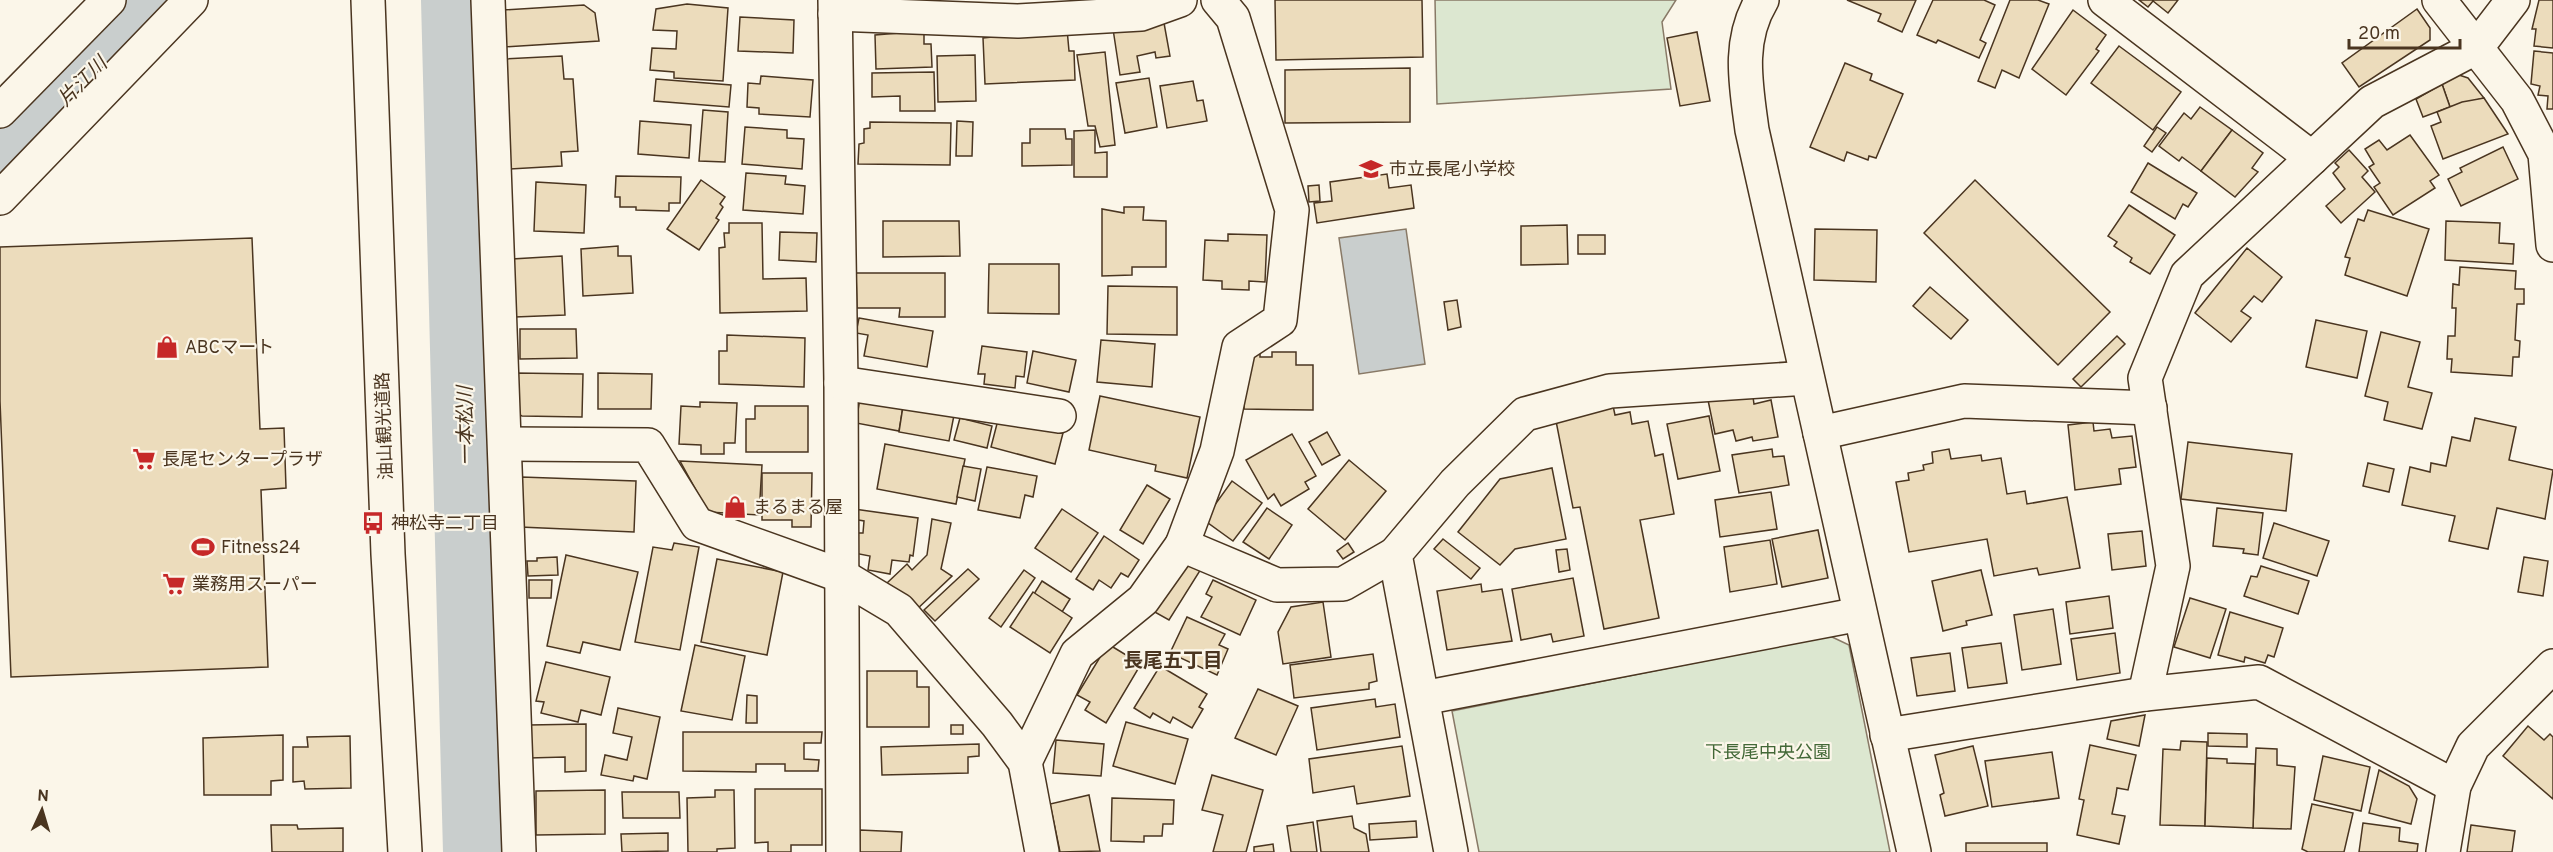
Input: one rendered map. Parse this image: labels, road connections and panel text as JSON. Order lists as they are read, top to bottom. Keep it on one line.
{"streets":{"street":["油山観光道路"]},"districts":["長尾五丁目"],"water":["片江川","一本松川"],"parks":["下長尾中央公園"],"places":{"school or university":["市立長尾小学校"],"shop":["ABCマート","まるまる屋"],"supermarket":["長尾センタープラザ","業務用スーパー"],"bus stop":["神松寺二丁目"],"sports":["Fitness24"]},"scale_bar":"20 m","north":"top"}
